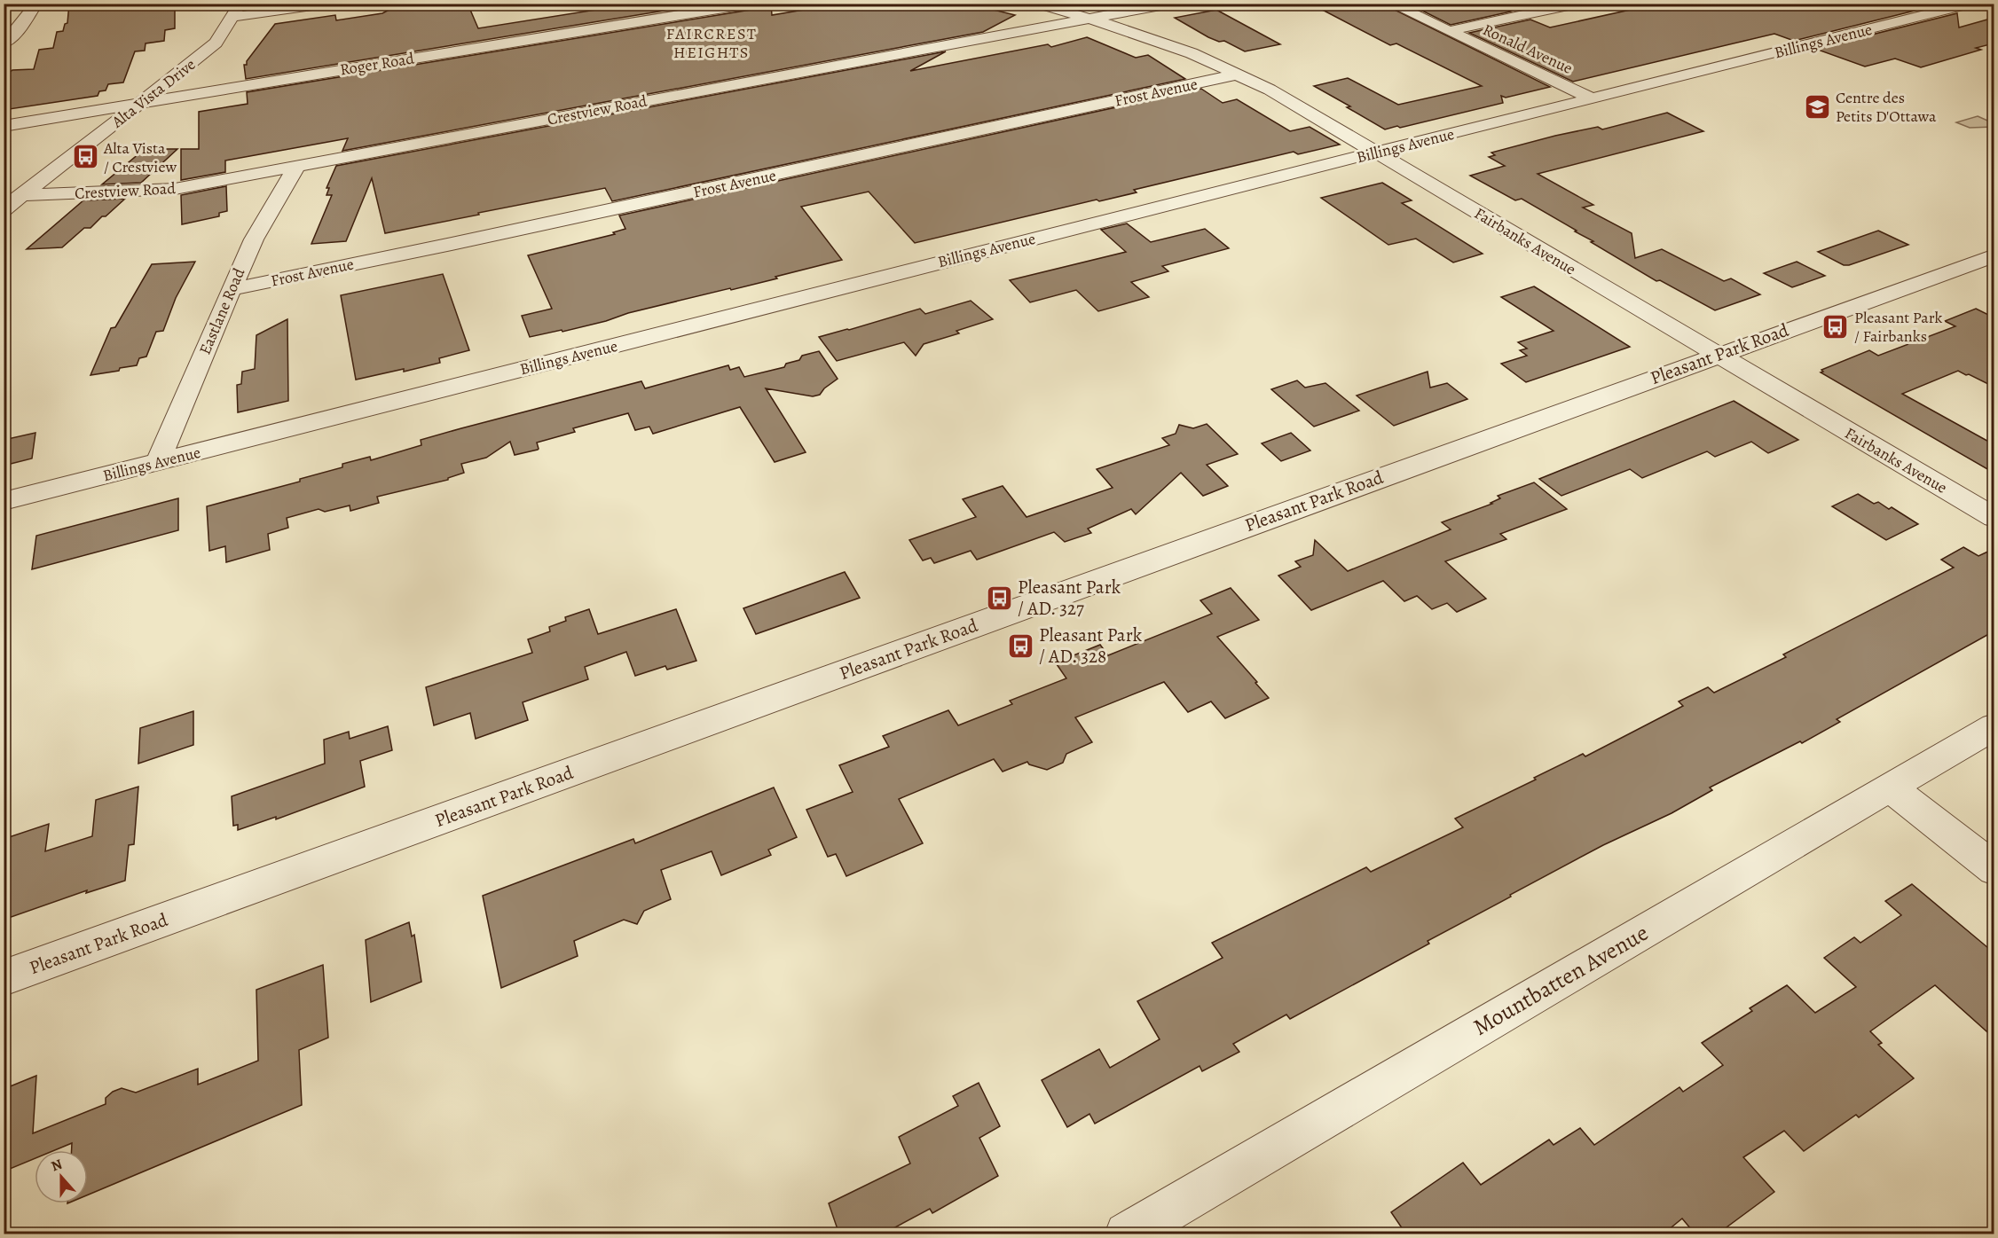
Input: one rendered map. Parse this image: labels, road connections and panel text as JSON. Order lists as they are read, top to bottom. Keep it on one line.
{"streets":{"street":["Billings Avenue","Ronald Avenue","Roger Road","Frost Avenue","Alta Vista Drive","Crestview Road","Fairbanks Avenue","Eastlane Road","Pleasant Park Road","Mountbatten Avenue"]},"crossings":[["Billings Avenue","Ronald Avenue"],["Billings Avenue","Fairbanks Avenue"],["Billings Avenue","Eastlane Road"],["Roger Road","Alta Vista Drive"],["Frost Avenue","Fairbanks Avenue"],["Frost Avenue","Eastlane Road"],["Alta Vista Drive","Crestview Road"],["Crestview Road","Fairbanks Avenue"],["Crestview Road","Eastlane Road"],["Fairbanks Avenue","Pleasant Park Road"]],"districts":["FAIRCREST HEIGHTS"],"places":{"school or university":["Centre des Petits D'Ottawa"],"bus stop":["Alta Vista / Crestview","Pleasant Park / Fairbanks","Pleasant Park / AD. 327","Pleasant Park / AD. 328"]},"north":"top"}
